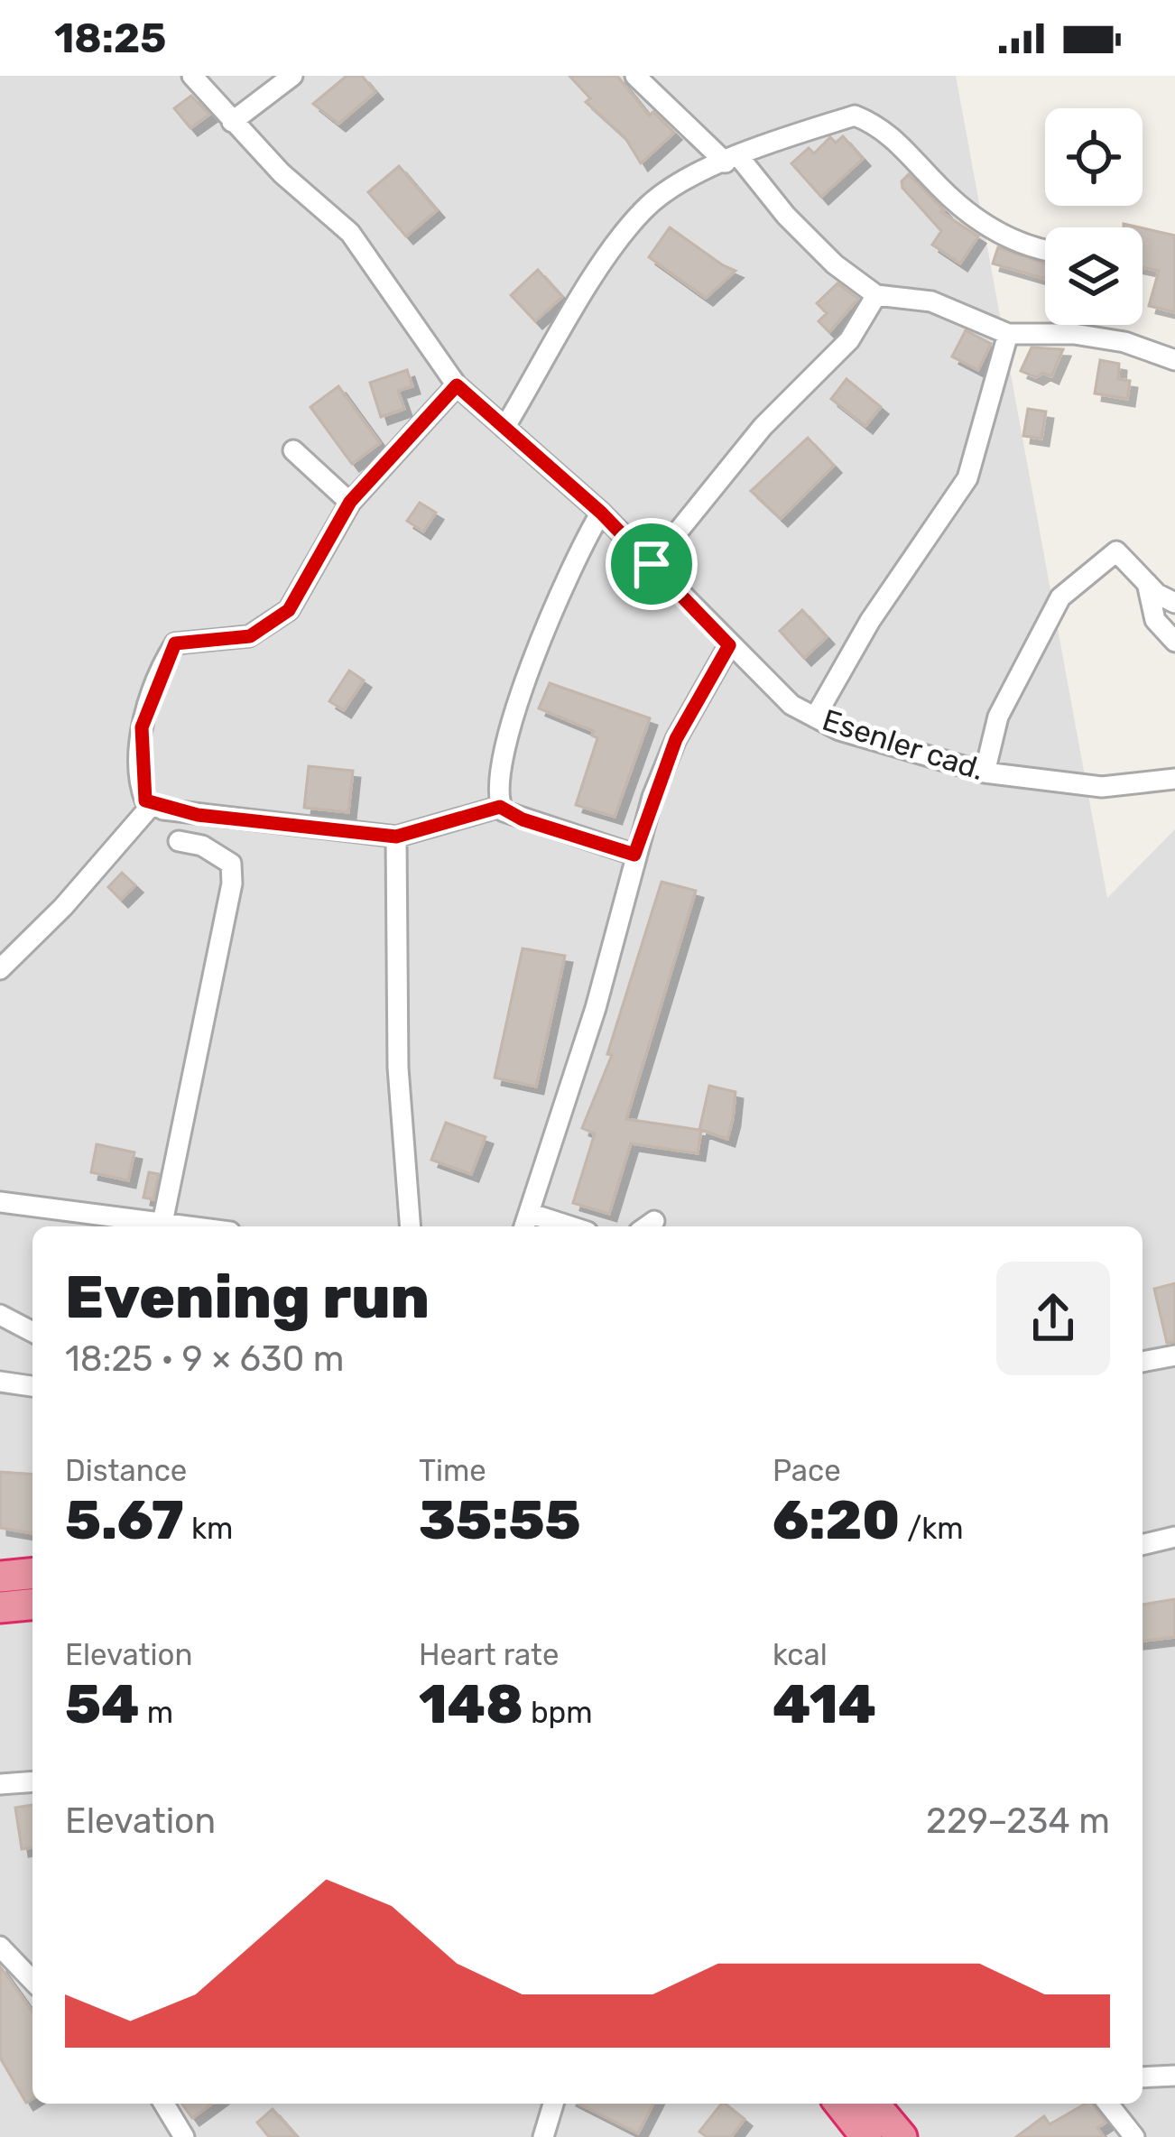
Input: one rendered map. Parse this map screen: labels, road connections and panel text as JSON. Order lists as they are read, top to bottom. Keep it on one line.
{"streets":{"street":["Esenler cad."]},"page":{"status":"18:25","heading":["Evening run","18:25 · 9 × 630 m"],"stats":[["Distance","5.67 km"],["Time","35:55"],["Pace","6:20 /km"],["Elevation","54 m"],["Heart rate","148 bpm"],["kcal","414"]],"chart":["Elevation","229–234 m"]}}
